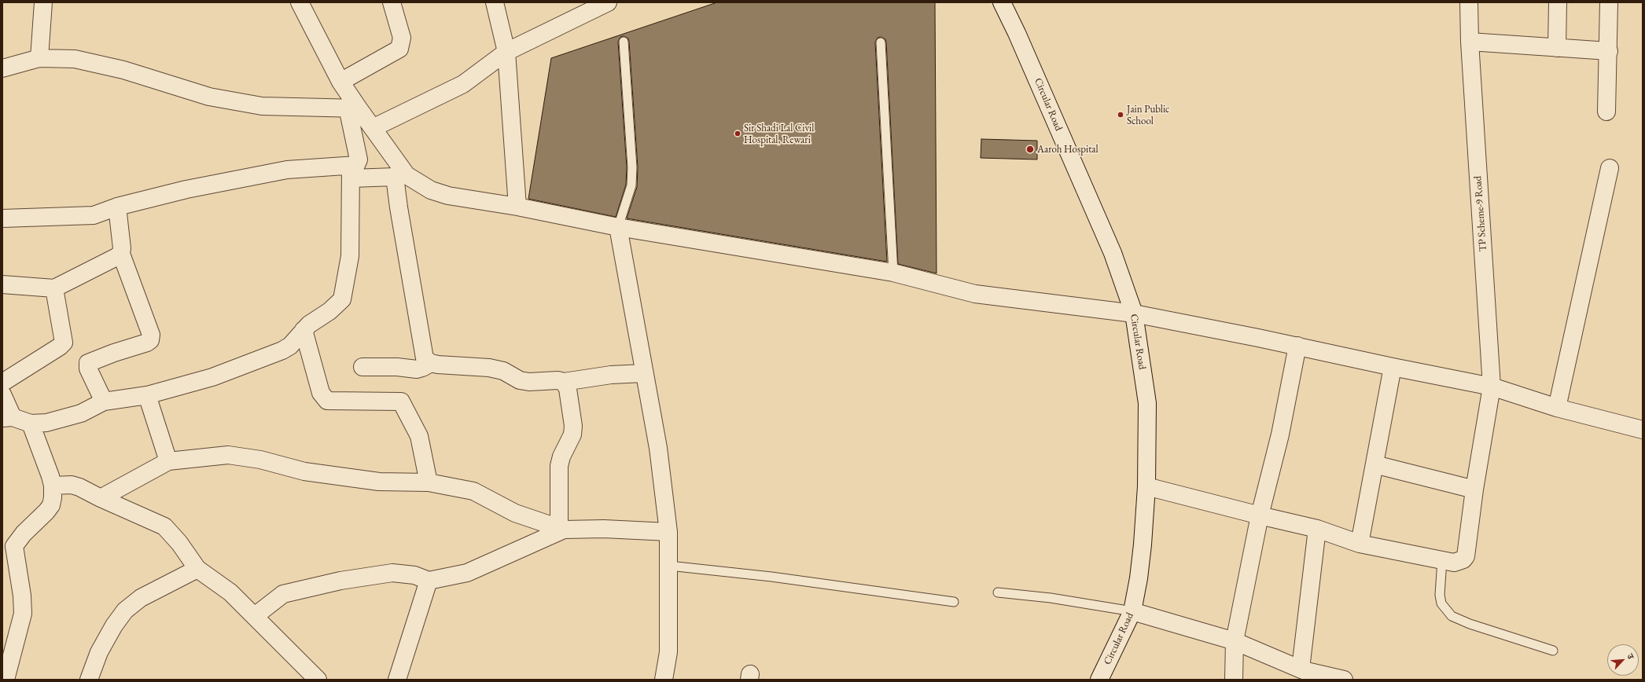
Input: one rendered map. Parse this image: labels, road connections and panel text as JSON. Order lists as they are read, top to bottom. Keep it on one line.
{"streets":{"street":["Circular Road","TP Scheme-9 Road"]},"crossings":[["Circular Road","TP Scheme-9 Road"]],"places":["Jain Public School","Sir Shadi Lal Civil Hospital, Rewari","Aaroh Hospital"],"north":"top right"}
